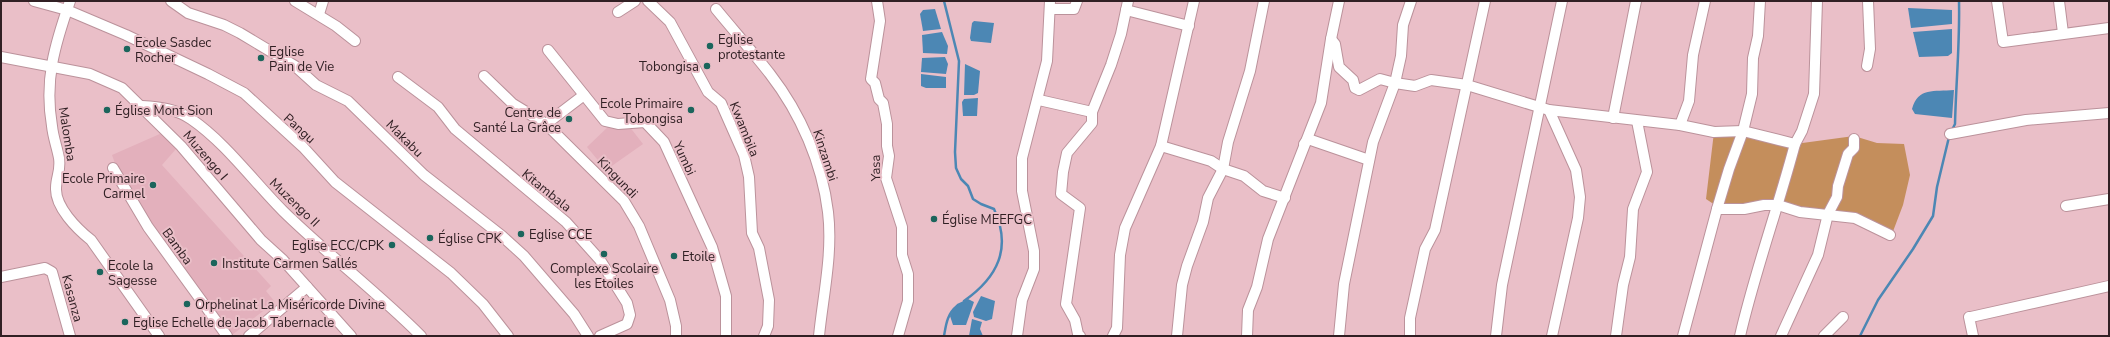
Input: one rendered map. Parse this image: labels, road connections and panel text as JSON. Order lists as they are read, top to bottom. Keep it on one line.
{"streets":{"street":["Pangu","Kwambila","Malomba","Makabu","Muzengo I","Kinzambi","Yumbi","Yasa","Kingundi","Kitambala","Muzengo II","Bamba","Kasanza"]},"crossings":[["Pangu","Malomba"],["Malomba","Muzengo I"],["Muzengo I","Muzengo II"]],"places":["Eglise protestante","Ecole Sasdec Rocher","Eglise Pain de Vie","Tobongisa","Église Mont Sion","Ecole Primaire Tobongisa","Centre de Santé La Grâce","Ecole Primaire Carmel","Église MEEFGC","Eglise CCE","Église CPK","Eglise ECC/CPK","Complexe Scolaire les Etoiles","Etoile","Institute Carmen Sallés","Ecole la Sagesse","Orphelinat La Miséricorde Divine","Eglise Echelle de Jacob Tabernacle"]}
